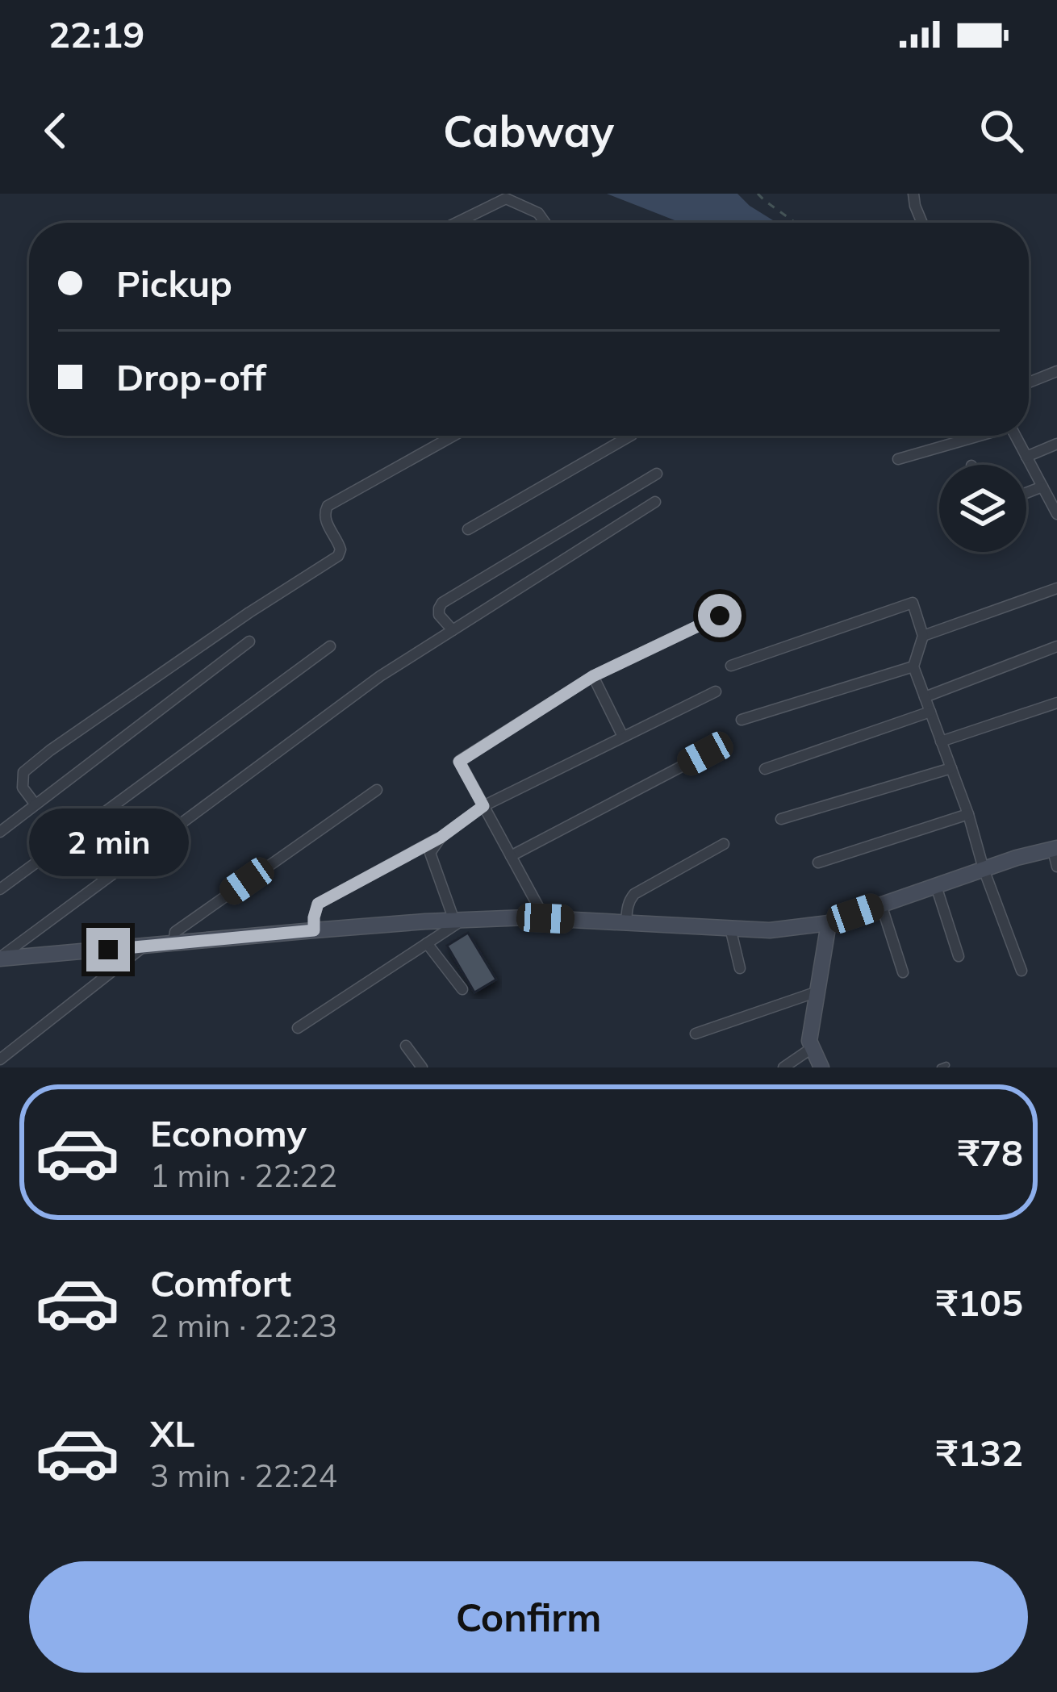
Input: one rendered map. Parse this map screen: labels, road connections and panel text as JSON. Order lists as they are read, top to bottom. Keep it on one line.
{"page":{"status":"22:19","header":"Cabway","banner":["Pickup","Drop-off"],"bubble":"2 min","list":[{"name":"Economy","note":"1 min · 22:22","value":"₹78"},{"name":"Comfort","note":"2 min · 22:23","value":"₹105"},{"name":"XL","note":"3 min · 22:24","value":"₹132"}],"buttons":"Confirm"}}
